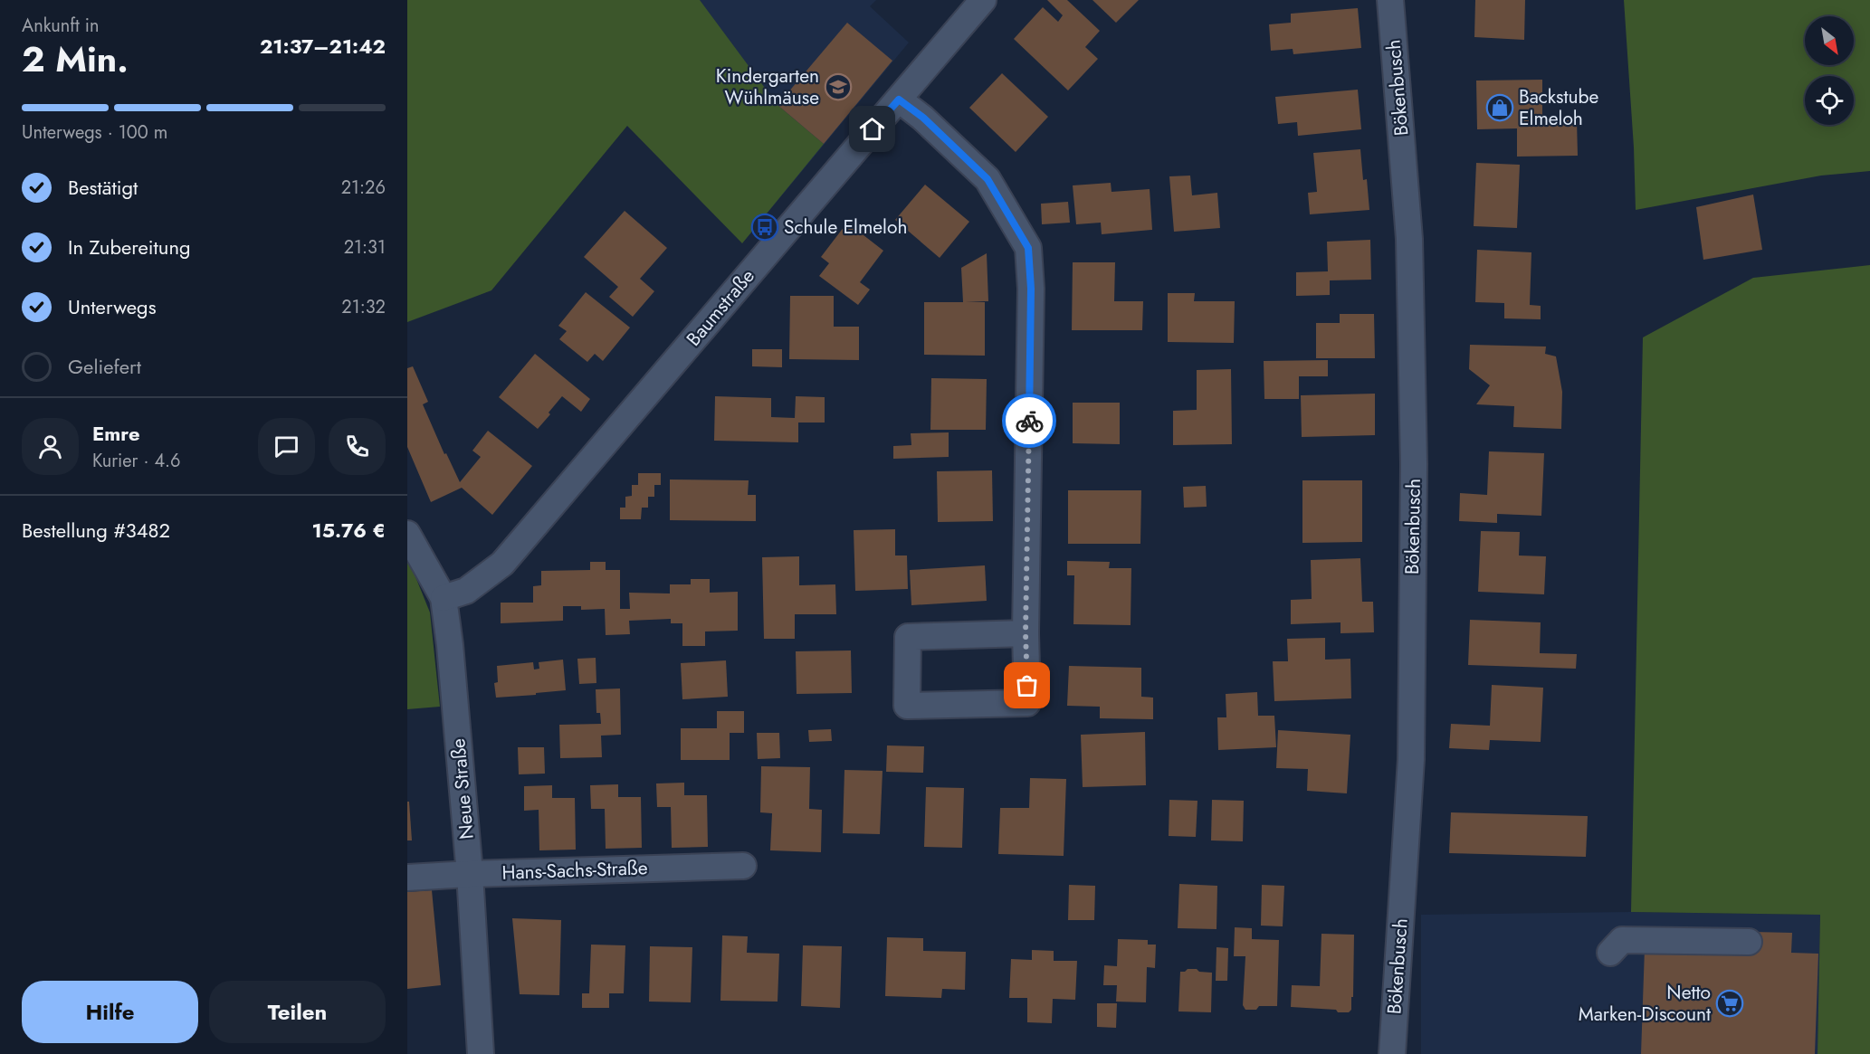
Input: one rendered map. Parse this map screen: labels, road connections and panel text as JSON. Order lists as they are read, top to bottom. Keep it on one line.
{"streets":{"street":["Bökenbusch","Baumstraße","Neue Straße","Hans-Sachs-Straße"]},"crossings":[["Baumstraße","Neue Straße"],["Neue Straße","Hans-Sachs-Straße"]],"places":{"school or university":["Kindergarten Wühlmäuse"],"shop":["Backstube Elmeloh"],"bus stop":["Schule Elmeloh"],"supermarket":["Netto Marken-Discount"]},"north":"bottom right","page":{"heading":["2 Min.","Ankunft in","21:37–21:42"],"panel":["Emre","Kurier · 4.6","Bestellung #3482","15.76 €"],"bar":"Unterwegs · 100 m","list":[["Bestätigt","21:26"],["In Zubereitung","21:31"],["Unterwegs","21:32"],"Geliefert"],"buttons":["Hilfe","Teilen"]}}
